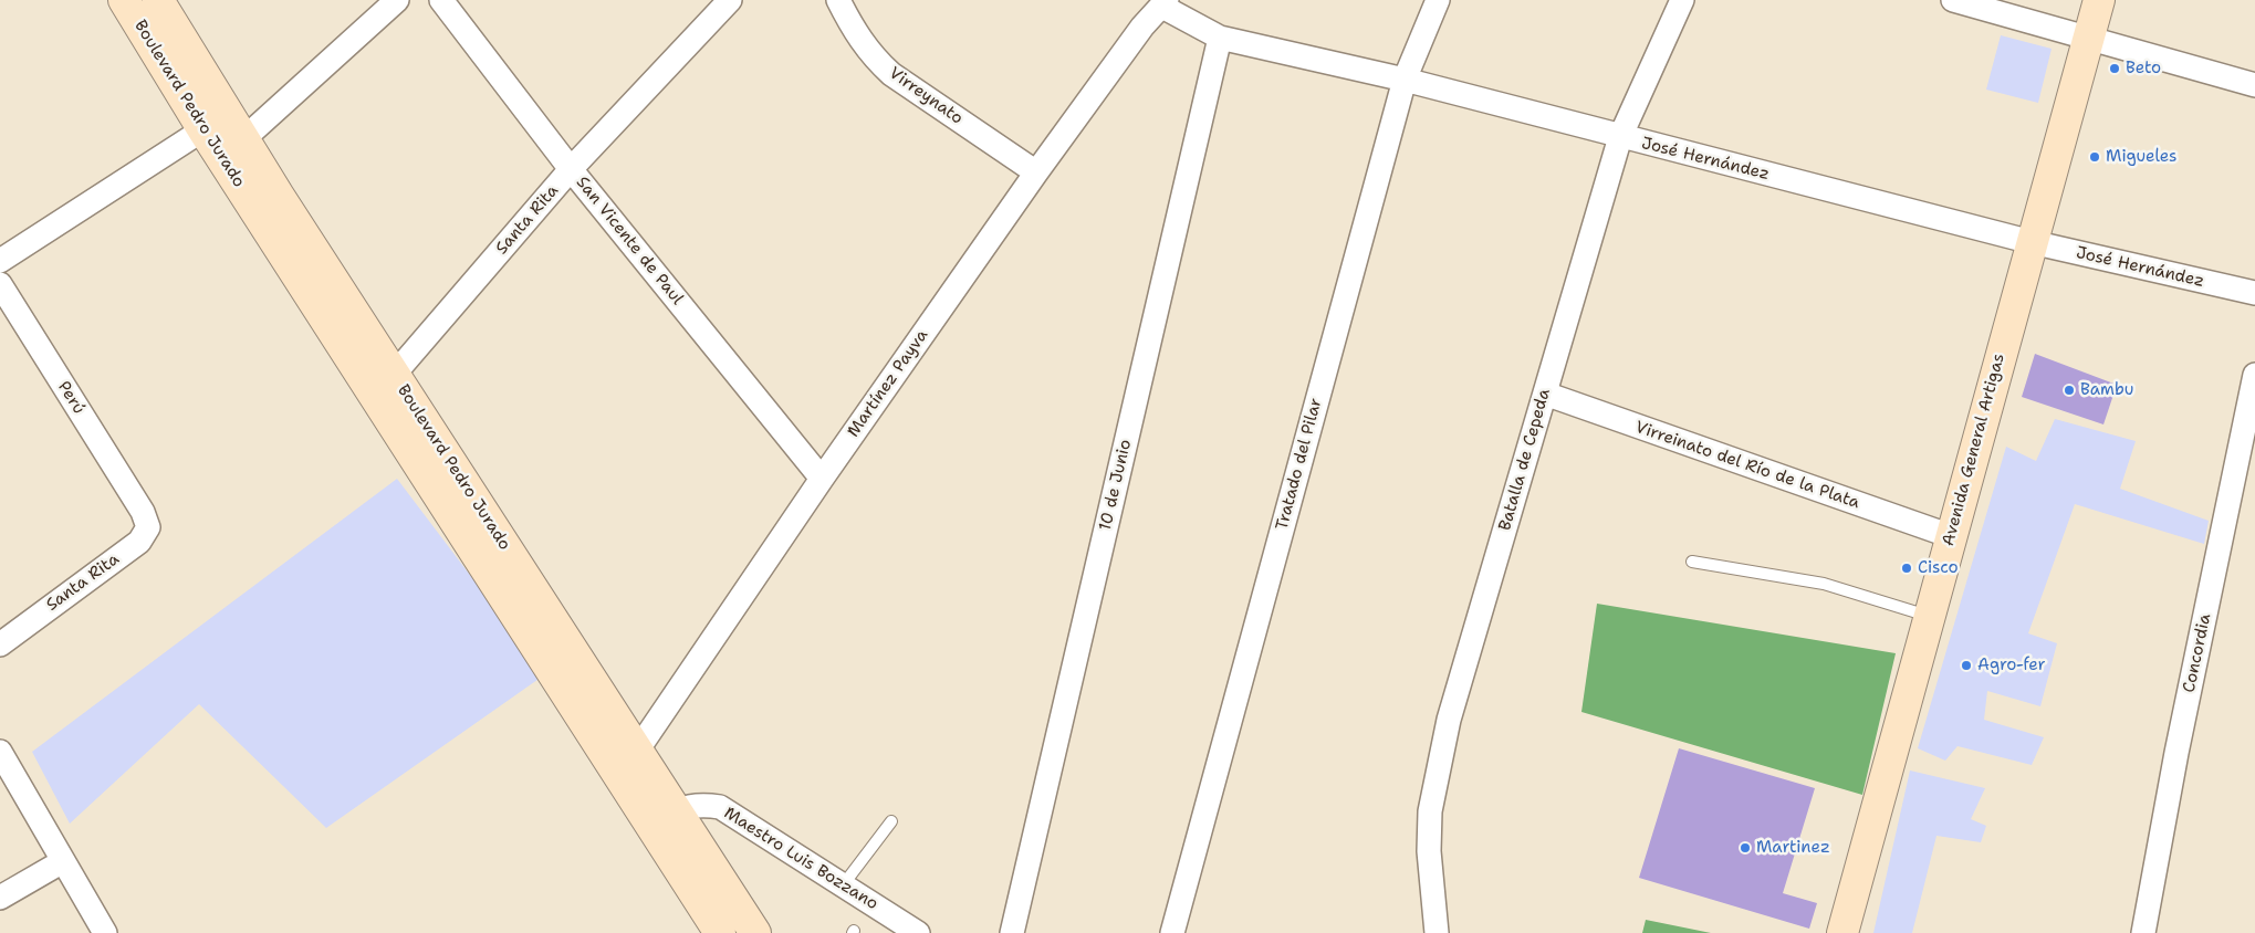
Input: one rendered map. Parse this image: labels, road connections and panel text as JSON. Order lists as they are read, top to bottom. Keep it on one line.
{"streets":{"main road":["Boulevard Pedro Jurado","Avenida General Artigas"],"street":["Virreynato","José Hernández","Santa Rita","San Vicente de Paul","Martínez Payva","Perú","Batalla de Cepeda","Tratado del Pilar","Virreinato del Río de la Plata","10 de Junio","Concordia","Maestro Luis Bozzano"]},"crossings":[["Virreynato","Martínez Payva"],["Boulevard Pedro Jurado","Santa Rita"],["Boulevard Pedro Jurado","Martínez Payva"],["Boulevard Pedro Jurado","Maestro Luis Bozzano"],["José Hernández","Martínez Payva"],["José Hernández","Avenida General Artigas"],["José Hernández","Batalla de Cepeda"],["José Hernández","Tratado del Pilar"],["José Hernández","10 de Junio"],["Santa Rita","San Vicente de Paul"],["Santa Rita","Perú"],["San Vicente de Paul","Martínez Payva"],["Avenida General Artigas","Virreinato del Río de la Plata"],["Batalla de Cepeda","Virreinato del Río de la Plata"]],"places":["Beto","Migueles","Bambu","Cisco","Agro-fer","Martinez"]}
